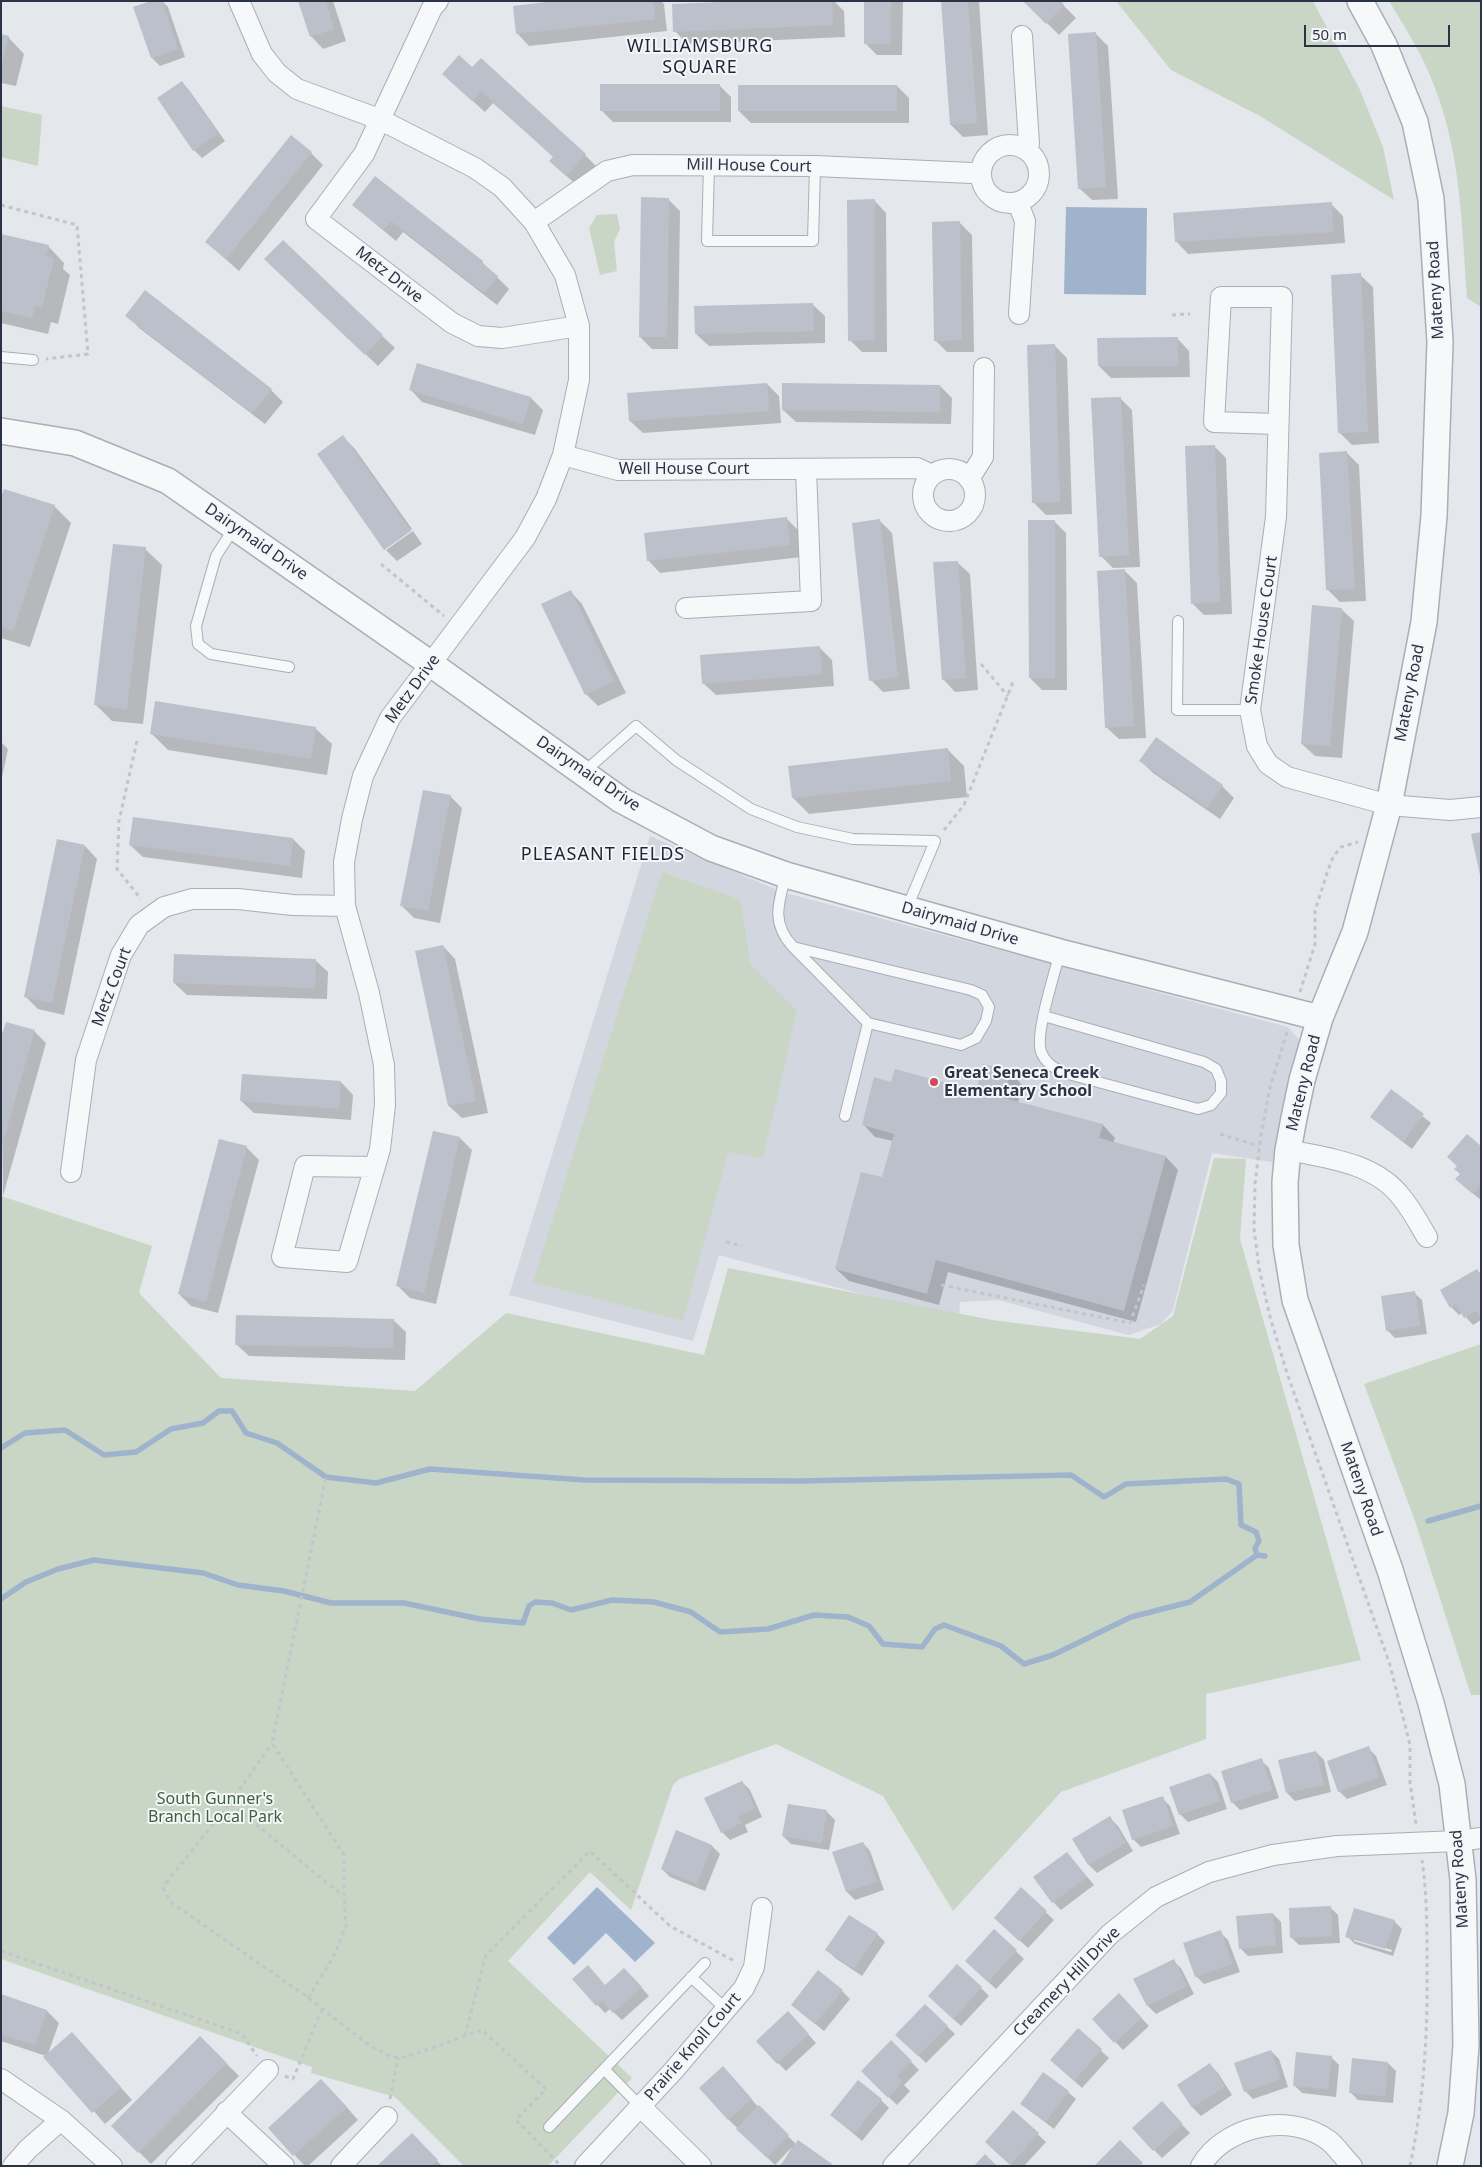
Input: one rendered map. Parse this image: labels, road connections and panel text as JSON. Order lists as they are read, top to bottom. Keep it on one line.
{"streets":{"street":["Mill House Court","Metz Drive","Mateny Road","Well House Court","Dairymaid Drive","Smoke House Court","Metz Court","Creamery Hill Drive","Prairie Knoll Court"]},"crossings":[["Mill House Court","Metz Drive"],["Metz Drive","Well House Court"],["Metz Drive","Dairymaid Drive"],["Metz Drive","Metz Court"],["Mateny Road","Dairymaid Drive"],["Mateny Road","Smoke House Court"],["Mateny Road","Creamery Hill Drive"]],"districts":["WILLIAMSBURG SQUARE","PLEASANT FIELDS"],"parks":["South Gunner's Branch Local Park"],"places":["Great Seneca Creek Elementary School"],"scale_bar":"50 m"}
